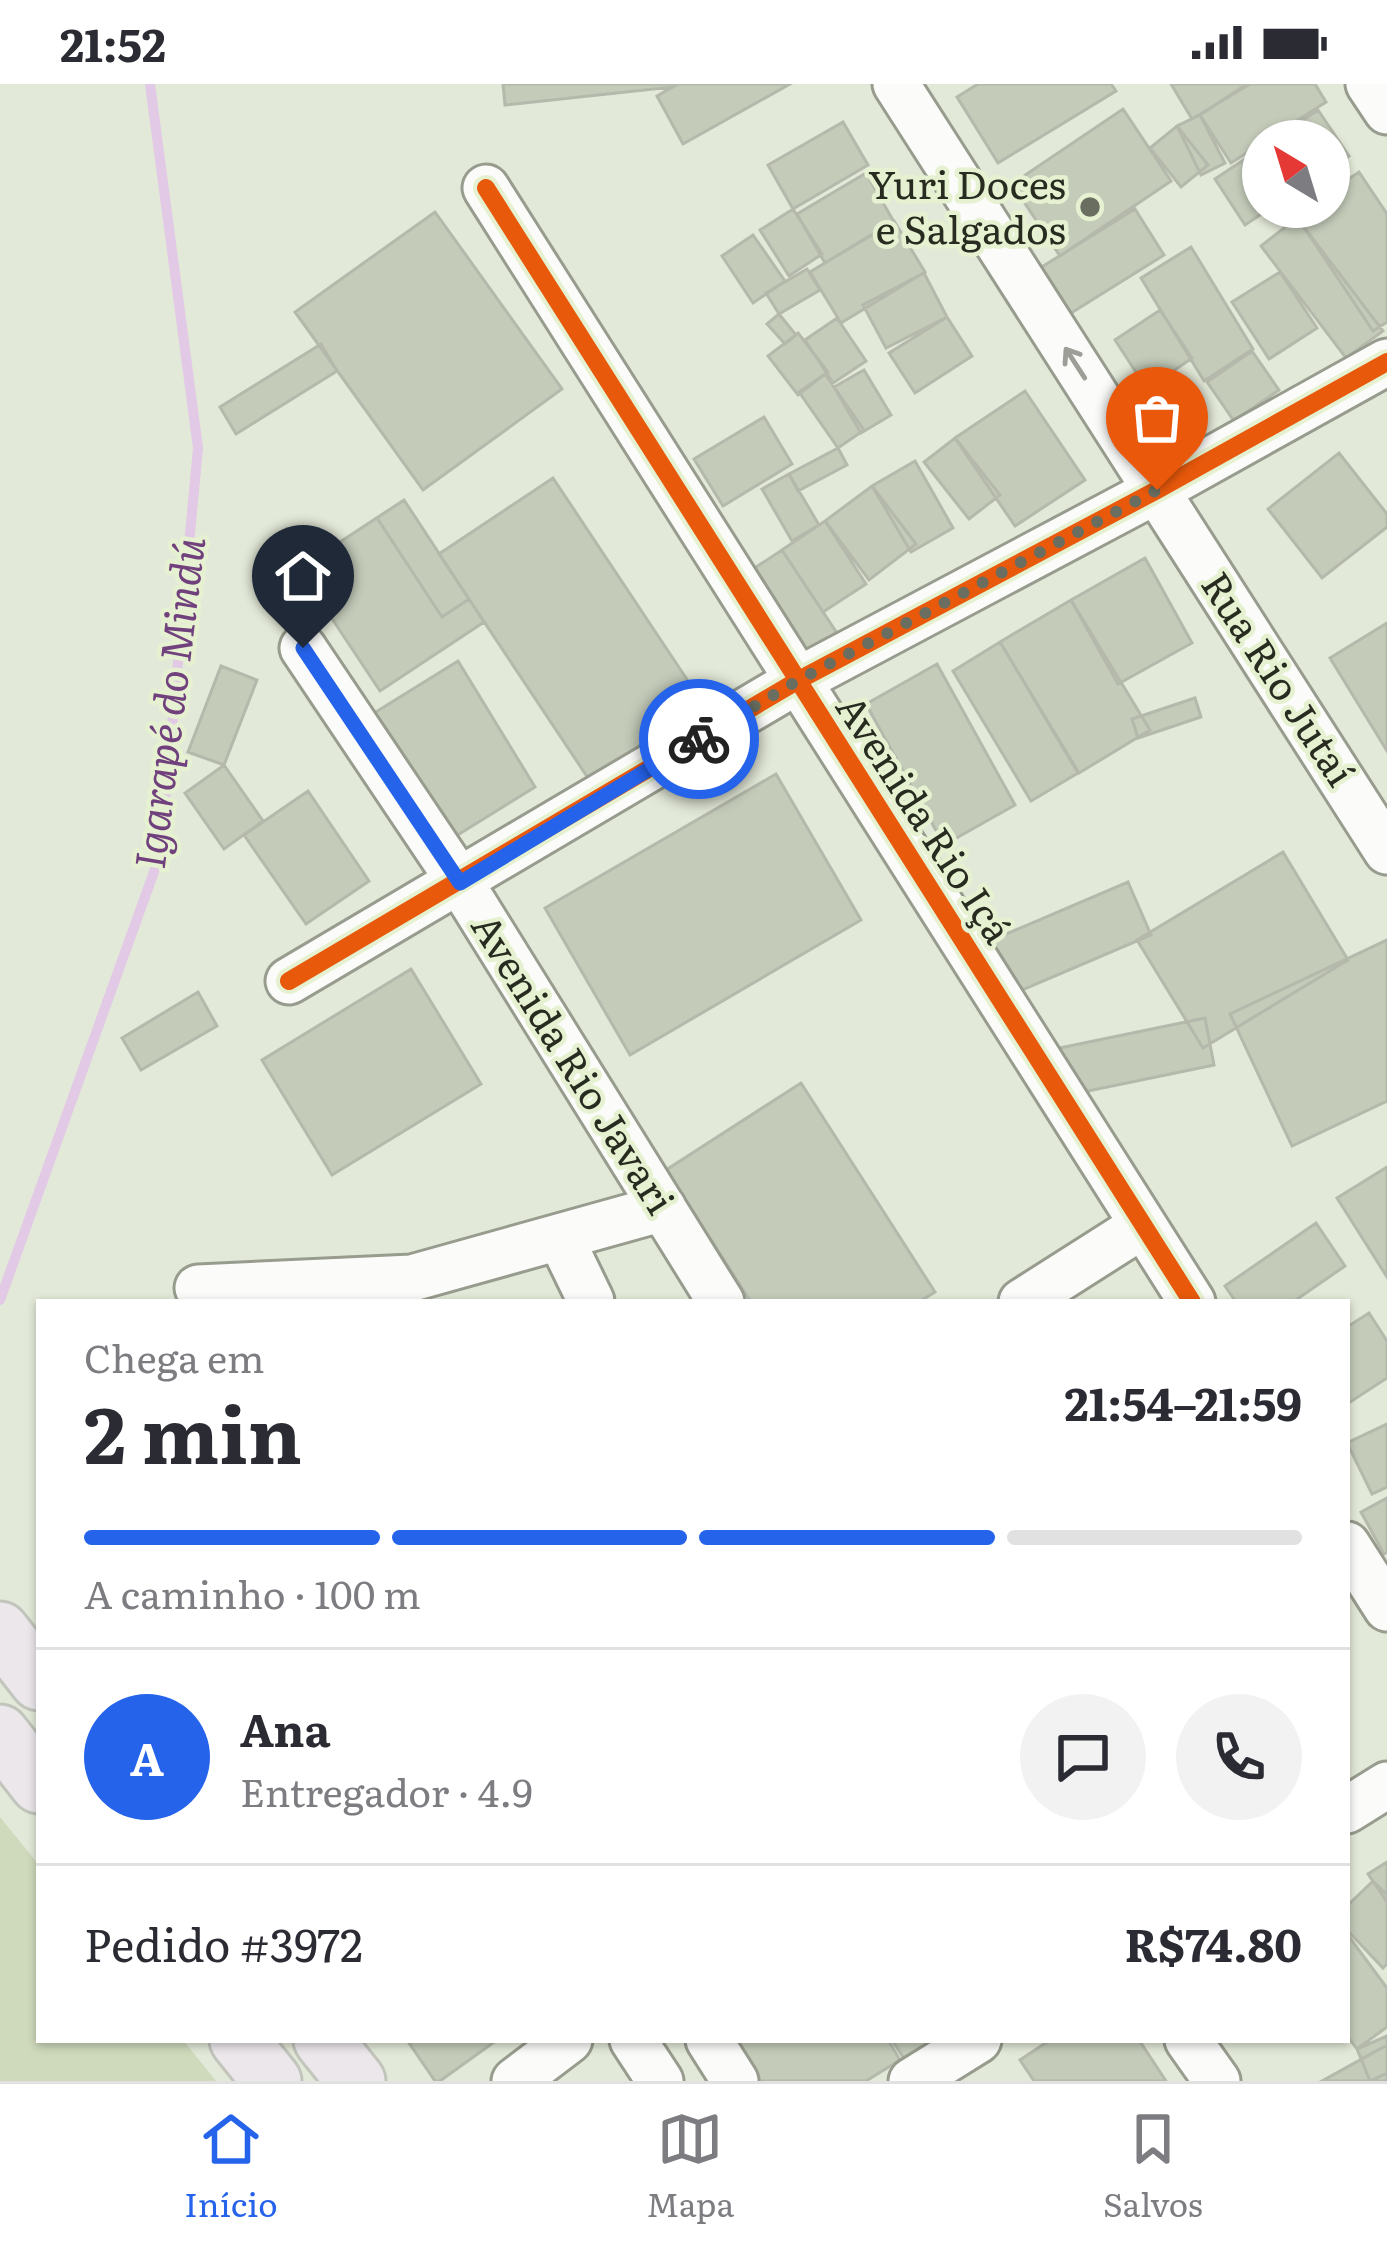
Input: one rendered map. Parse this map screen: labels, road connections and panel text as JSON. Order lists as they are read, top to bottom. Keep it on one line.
{"streets":{"street":["Rua Rio Jutaí","Avenida Rio Içá","Avenida Rio Javari"]},"one_way":["Rua Rio Jutaí"],"water":["Igarapé do Mindú"],"places":["Yuri Doces e Salgados"],"north":"top left","page":{"status":"21:52","heading":["2 min","Chega em","21:54–21:59"],"panel":["Ana","Entregador · 4.9","Pedido #3972","R$74.80"],"bar":"A caminho · 100 m","round":"A","tabs":["Início","Mapa","Salvos"]}}
